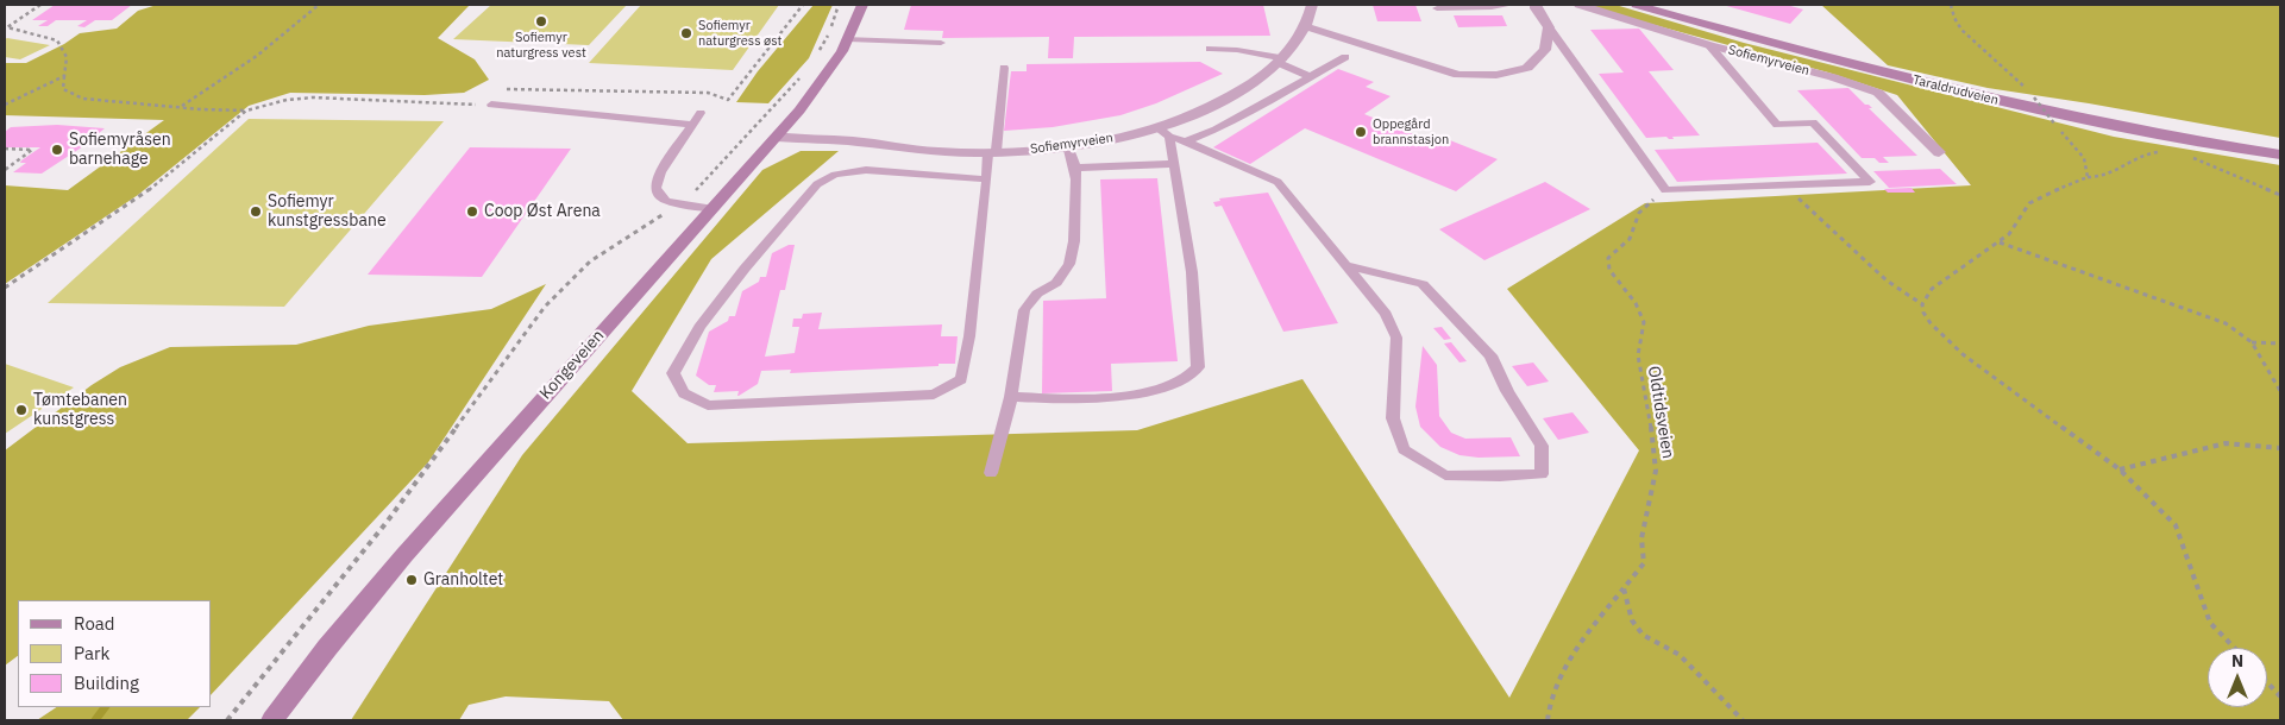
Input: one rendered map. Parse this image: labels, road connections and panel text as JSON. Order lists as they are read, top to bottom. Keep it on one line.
{"streets":{"main road":["Taraldrudveien","Kongeveien"],"street":["Sofiemyrveien"],"path":["Oldtidsveien"]},"crossings":[["Sofiemyrveien","Kongeveien"]],"places":["Sofiemyr naturgress vest","Sofiemyr naturgress øst","Oppegård brannstasjon","Sofiemyråsen barnehage","Sofiemyr kunstgressbane","Coop Øst Arena","Tømtebanen kunstgress","Granholtet"],"legend":["Road","Park","Building"],"north":"top"}
